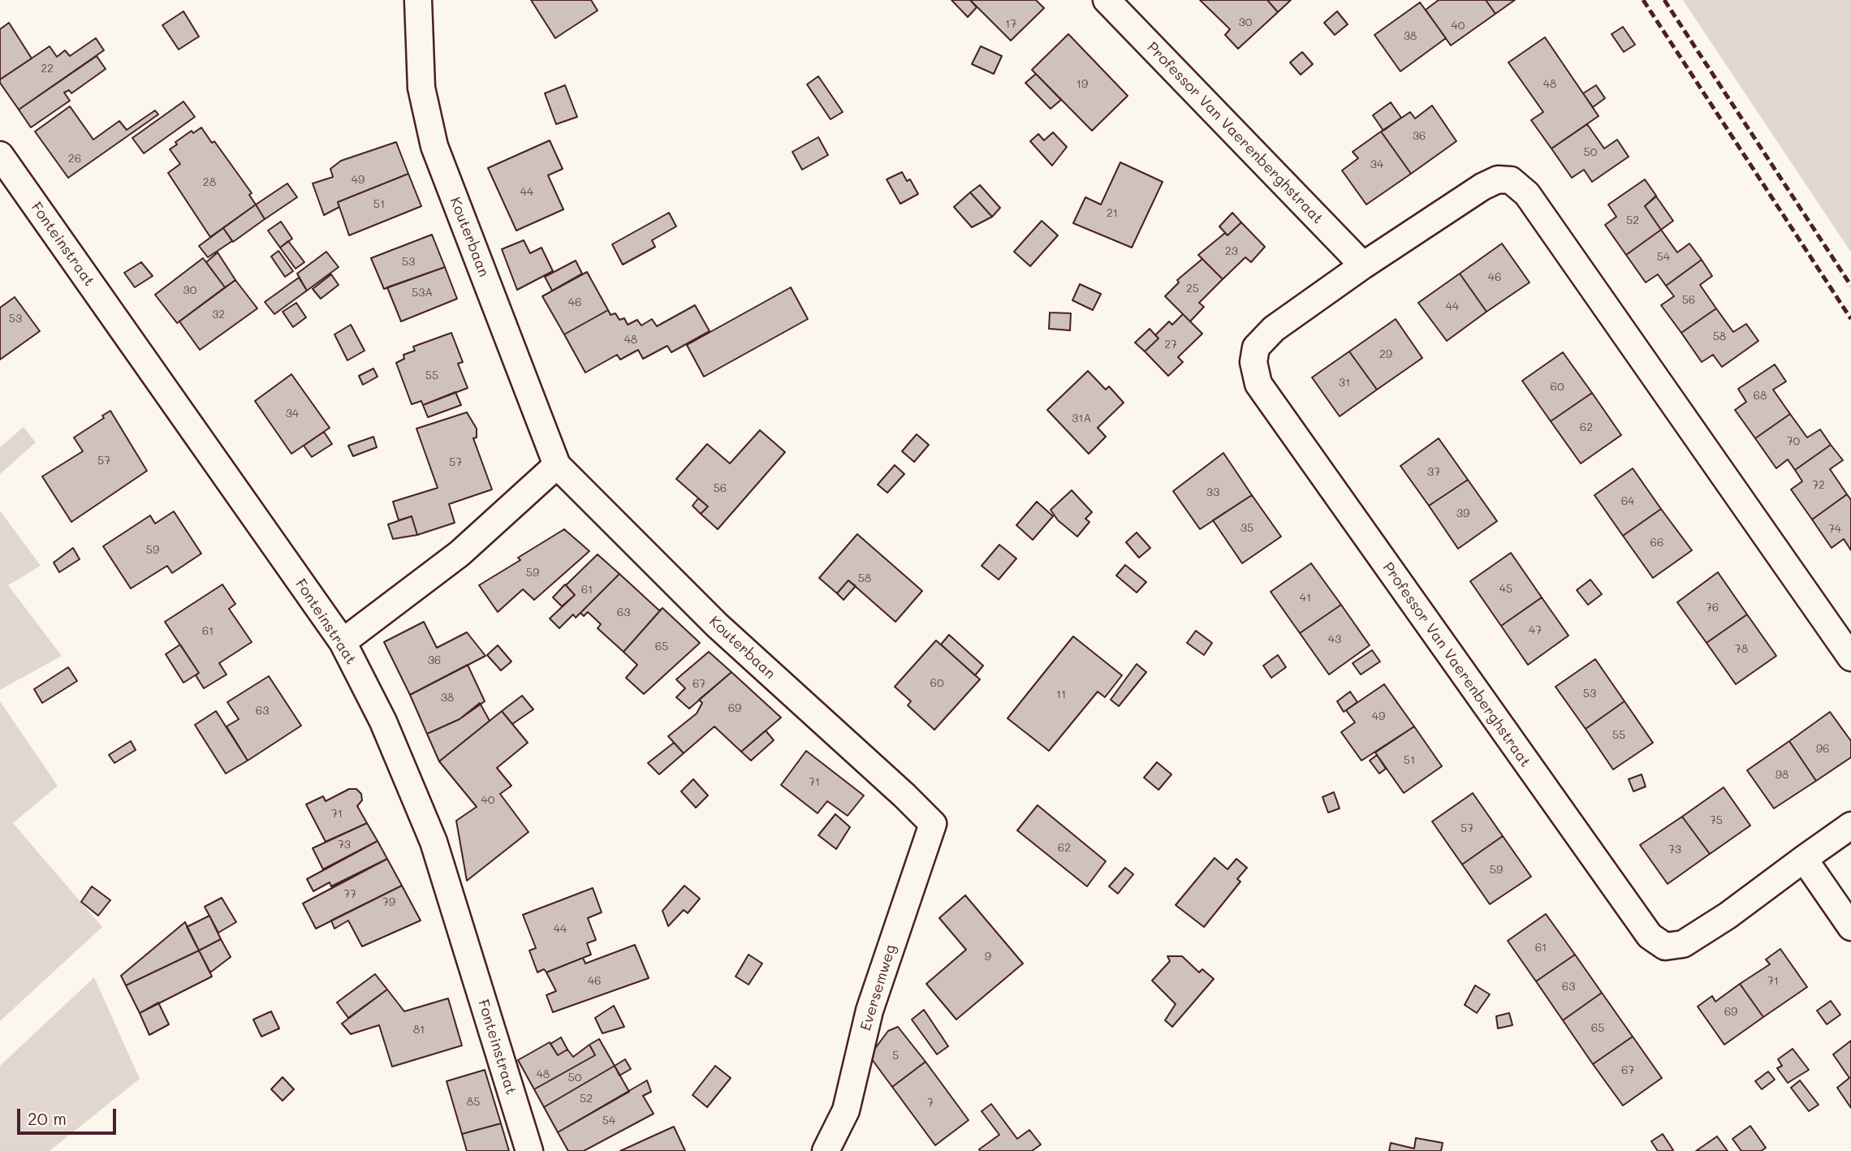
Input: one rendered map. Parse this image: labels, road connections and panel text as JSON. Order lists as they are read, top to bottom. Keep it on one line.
{"streets":{"street":["Professor Van Vaerenberghstraat","Kouterbaan","Fonteinstraat","Eversemweg"]},"crossings":[["Kouterbaan","Eversemweg"]],"house_numbers":["30","17","40","38","22","19","48","36","50","26","34","49","28","44","51","21","52","23","54","53","46","25","30","53A","56","46","44","32","53","58","48","27","29","55","31","60","68","34","31A","62","70","57","57","37","72","56","33","64","39","35","74","66","59","59","58","45","61","41","76","63","47","61","43","65","78","36","60","67","53","11","38","69","63","49","55","96","51","98","71","40","71","75","57","73","62","73","59","77","79","44","61","9","46","71","63","69","65","81","5","67","48","50","52","85","7","54"],"scale_bar":"20 m"}
